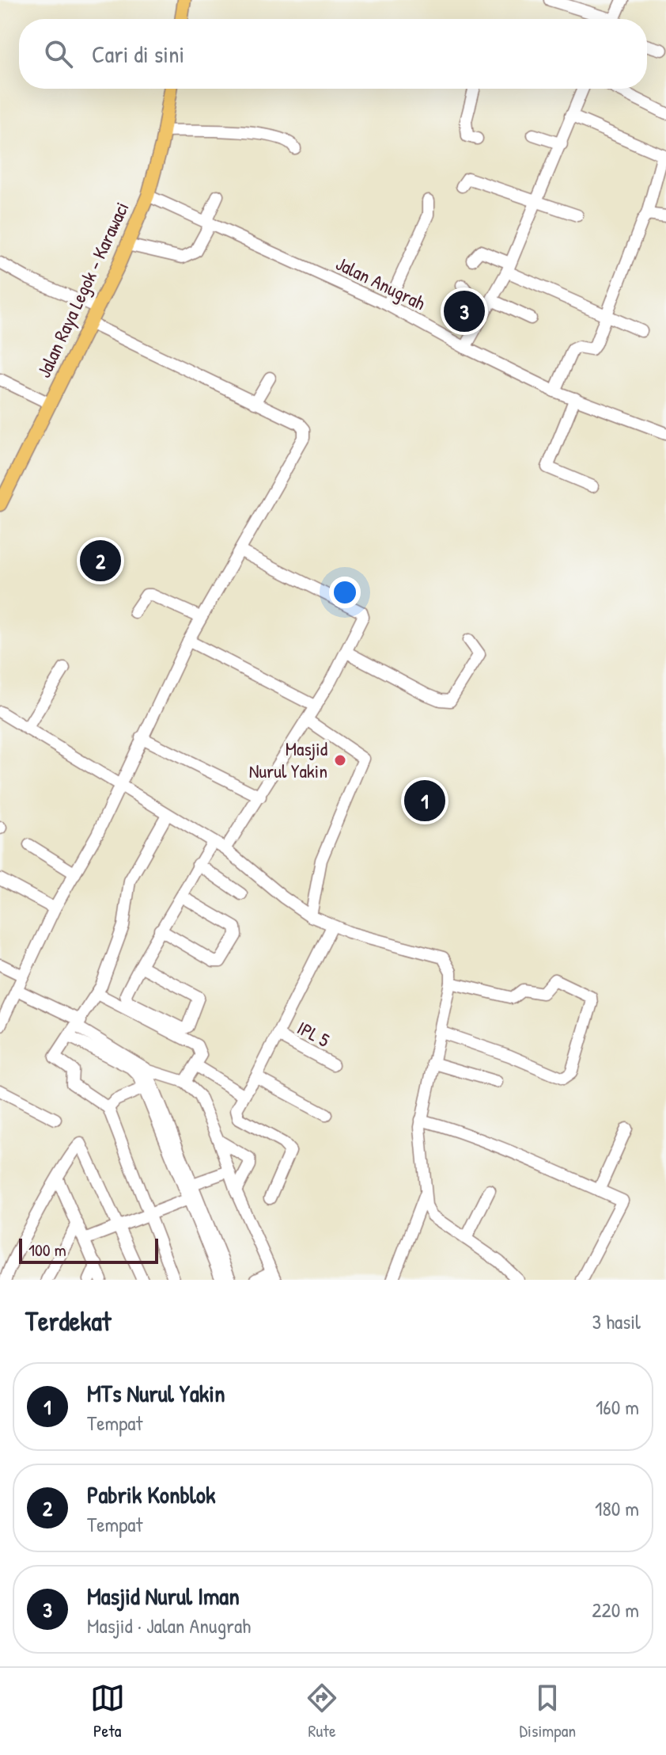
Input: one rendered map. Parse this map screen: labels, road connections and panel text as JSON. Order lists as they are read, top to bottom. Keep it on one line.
{"streets":{"main road":["Jalan Raya Legok - Karawaci"],"street":["Jalan Anugrah","IPL 5"]},"crossings":[["Jalan Anugrah","Jalan Raya Legok - Karawaci"]],"places":["Masjid Nurul Yakin"],"scale_bar":"100 m","page":{"search":"Cari di sini","pins":["3","2","1"],"scale":"100 m","heading":["Terdekat","3 hasil"],"list":[{"mark":"1","name":"MTs Nurul Yakin","note":"Tempat","value":"160 m"},{"mark":"2","name":"Pabrik Konblok","note":"Tempat","value":"180 m"},{"mark":"3","name":"Masjid Nurul Iman","note":"Masjid · Jalan Anugrah","value":"220 m"}],"nav":["Peta","Rute","Disimpan"]}}
